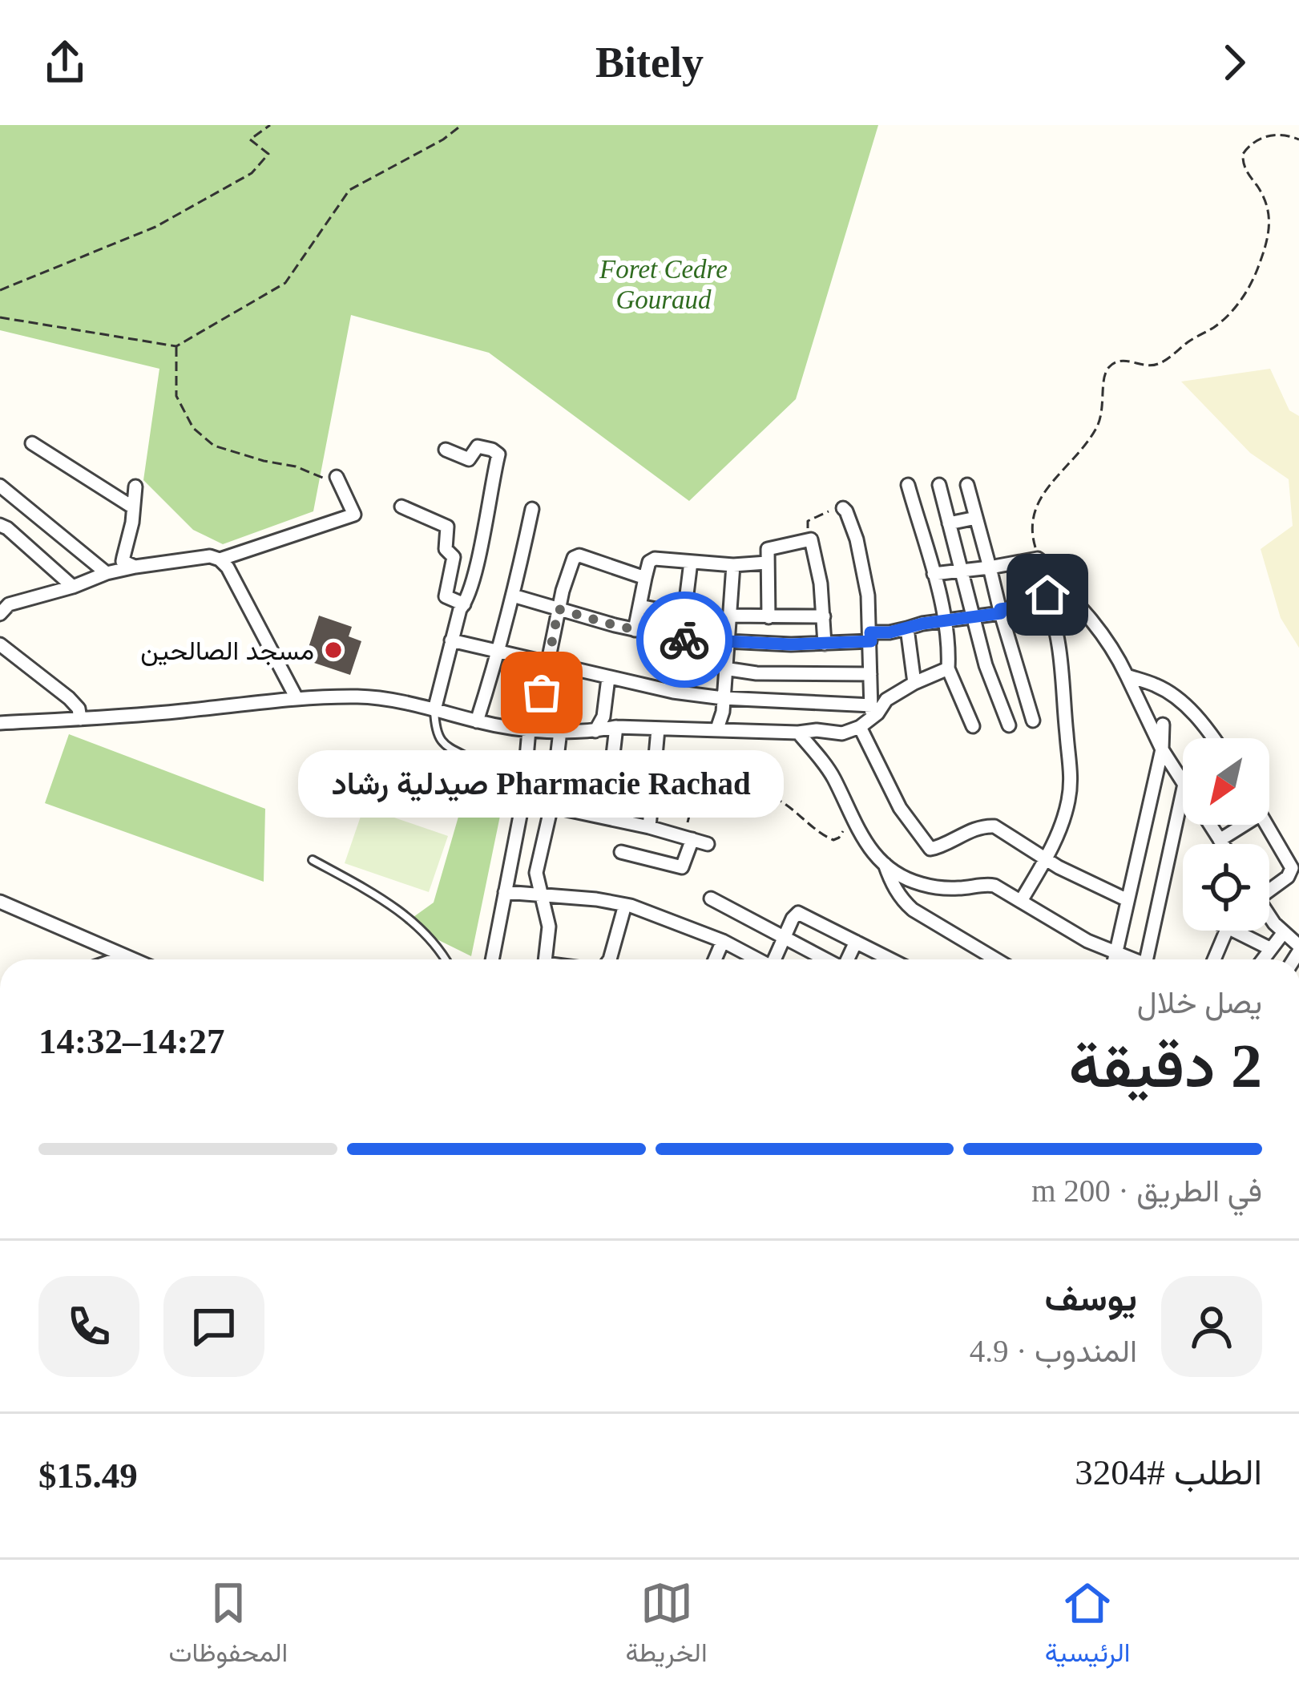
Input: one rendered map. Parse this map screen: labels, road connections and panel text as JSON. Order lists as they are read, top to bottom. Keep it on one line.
{"parks":["Foret Cedre Gouraud"],"places":["مسجد الصالحين","Pharmacie Rachad صيدلية رشاد"],"north":"bottom left","page":{"header":"Bitely","bubble":"Pharmacie Rachad صيدلية رشاد","heading":["2 دقيقة","يصل خلال","14:27–14:32"],"panel":["يوسف","المندوب · 4.9","الطلب #3204","$15.49"],"bar":"في الطريق · 200 m","tabs":["الرئيسية","الخريطة","المحفوظات"]}}
